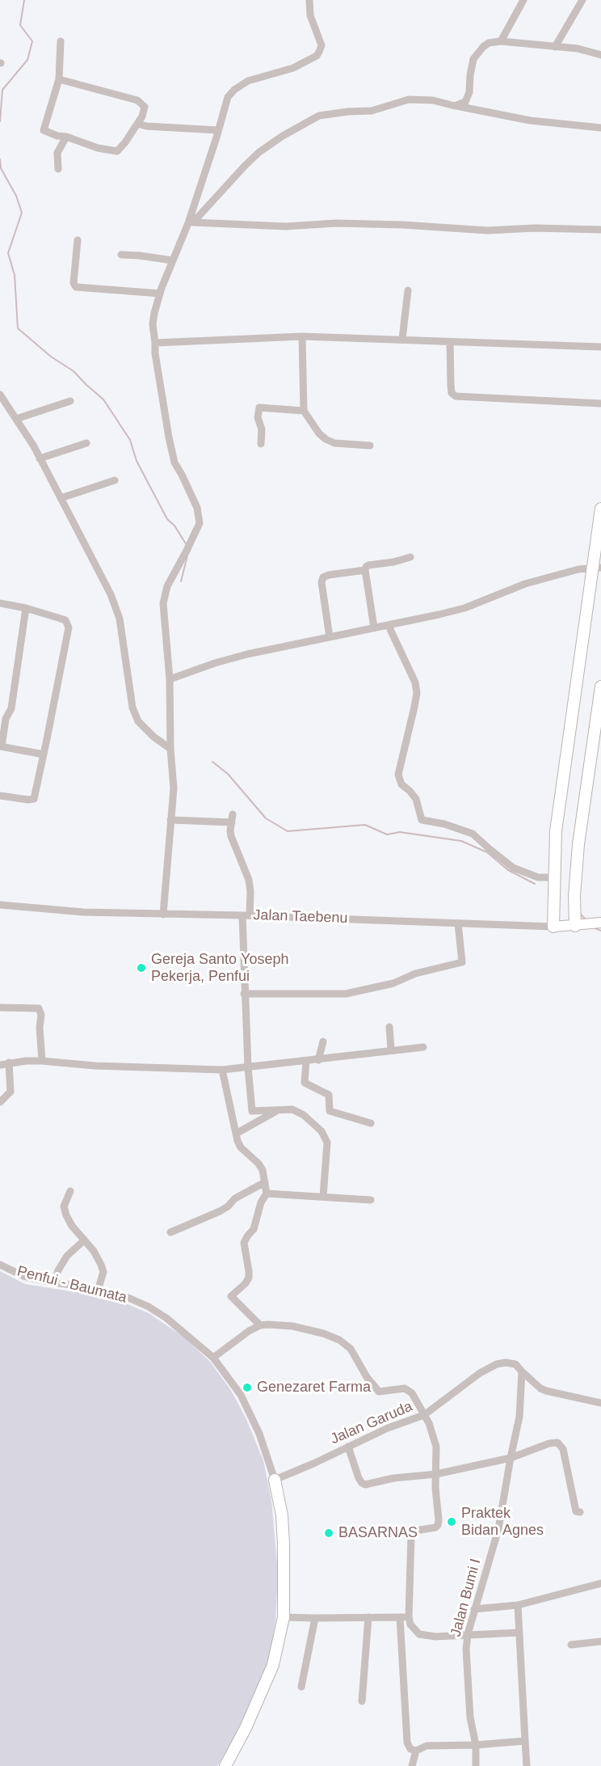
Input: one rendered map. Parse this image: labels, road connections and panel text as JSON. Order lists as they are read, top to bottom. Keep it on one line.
{"streets":{"highway":["Penfui - Baumata"],"main road":["Jalan Taebenu"],"street":["Jalan Garuda","Jalan Bumi I"]},"crossings":[["Penfui - Baumata","Jalan Garuda"],["Jalan Garuda","Jalan Bumi I"]],"places":["Gereja Santo Yoseph Pekerja, Penfui","Genezaret Farma","Praktek Bidan Agnes","BASARNAS"]}
